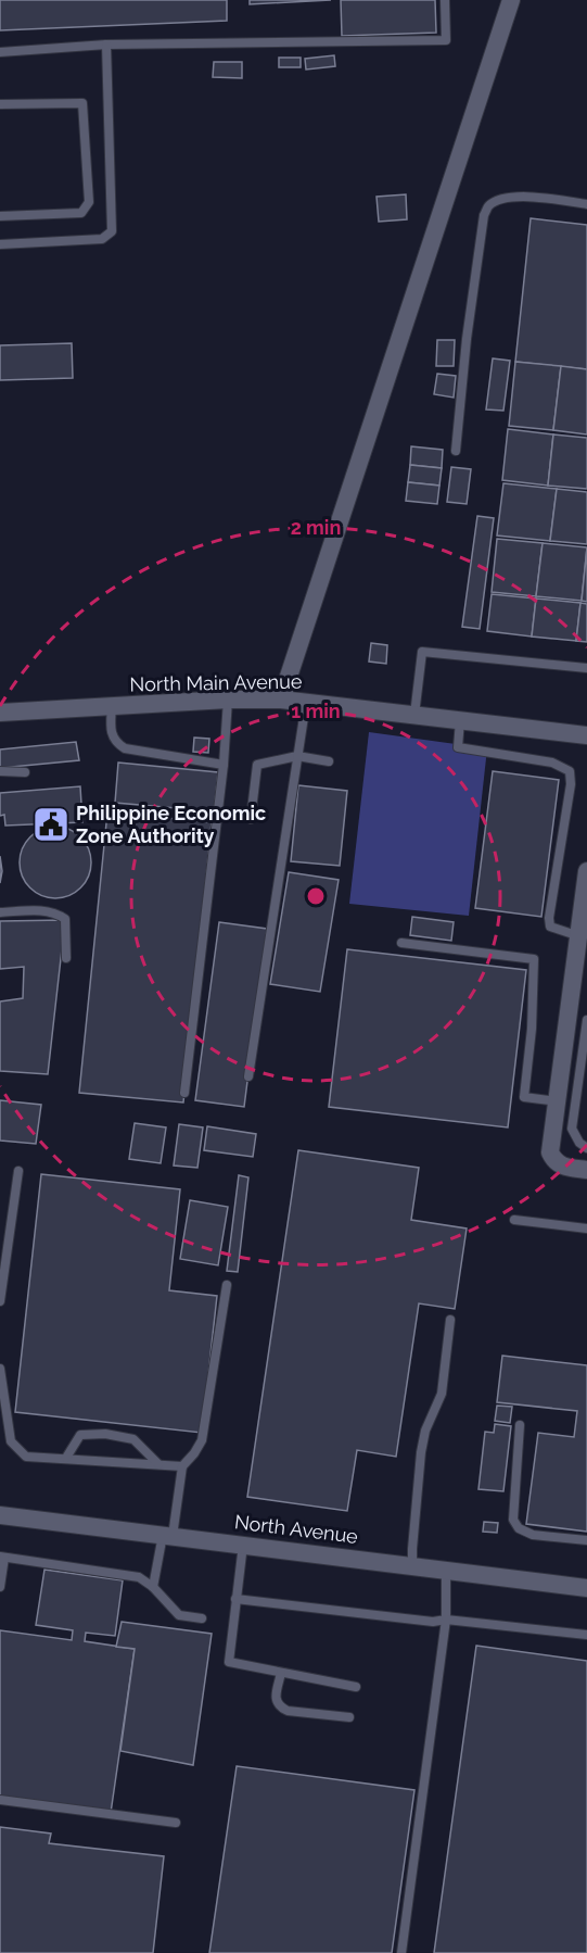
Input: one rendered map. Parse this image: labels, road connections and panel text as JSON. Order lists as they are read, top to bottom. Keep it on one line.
{"streets":{"street":["North Main Avenue","North Avenue"]},"places":{"public building":["Philippine Economic Zone Authority"]},"rings":["2 min","1 min"]}
